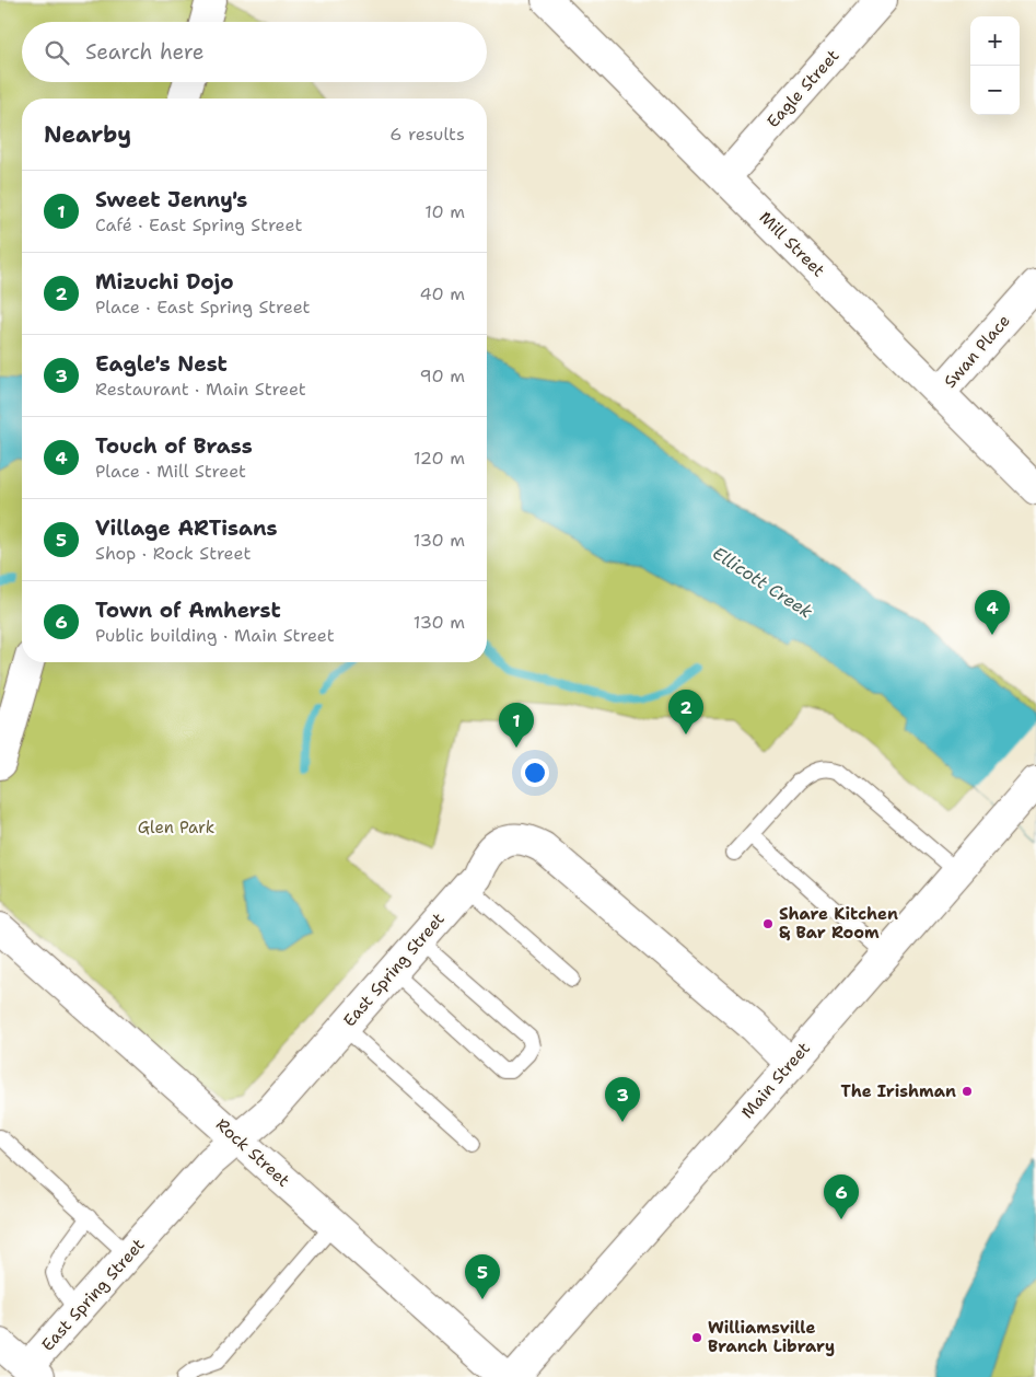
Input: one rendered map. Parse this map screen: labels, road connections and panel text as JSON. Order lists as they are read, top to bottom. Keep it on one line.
{"streets":{"street":["Eagle Street","Mill Street","Swan Place","East Spring Street","Main Street","Rock Street"]},"crossings":[["Eagle Street","Mill Street"],["Mill Street","Swan Place"],["East Spring Street","Main Street"],["East Spring Street","Rock Street"]],"water":["Ellicott Creek"],"parks":["Glen Park"],"places":["Share Kitchen & Bar Room","The Irishman","Williamsville Branch Library"],"page":{"map_buttons":["+","−"],"search":"Search here","heading":["Nearby","6 results"],"list":[{"mark":"1","name":"Sweet Jenny's","note":"Café · East Spring Street","value":"10 m"},{"mark":"2","name":"Mizuchi Dojo","note":"Place · East Spring Street","value":"40 m"},{"mark":"3","name":"Eagle's Nest","note":"Restaurant · Main Street","value":"90 m"},{"mark":"4","name":"Touch of Brass","note":"Place · Mill Street","value":"120 m"},{"mark":"5","name":"Village ARTisans","note":"Shop · Rock Street","value":"130 m"},{"mark":"6","name":"Town of Amherst","note":"Public building · Main Street","value":"130 m"}],"pins":["4","2","1","3","6","5"]}}
